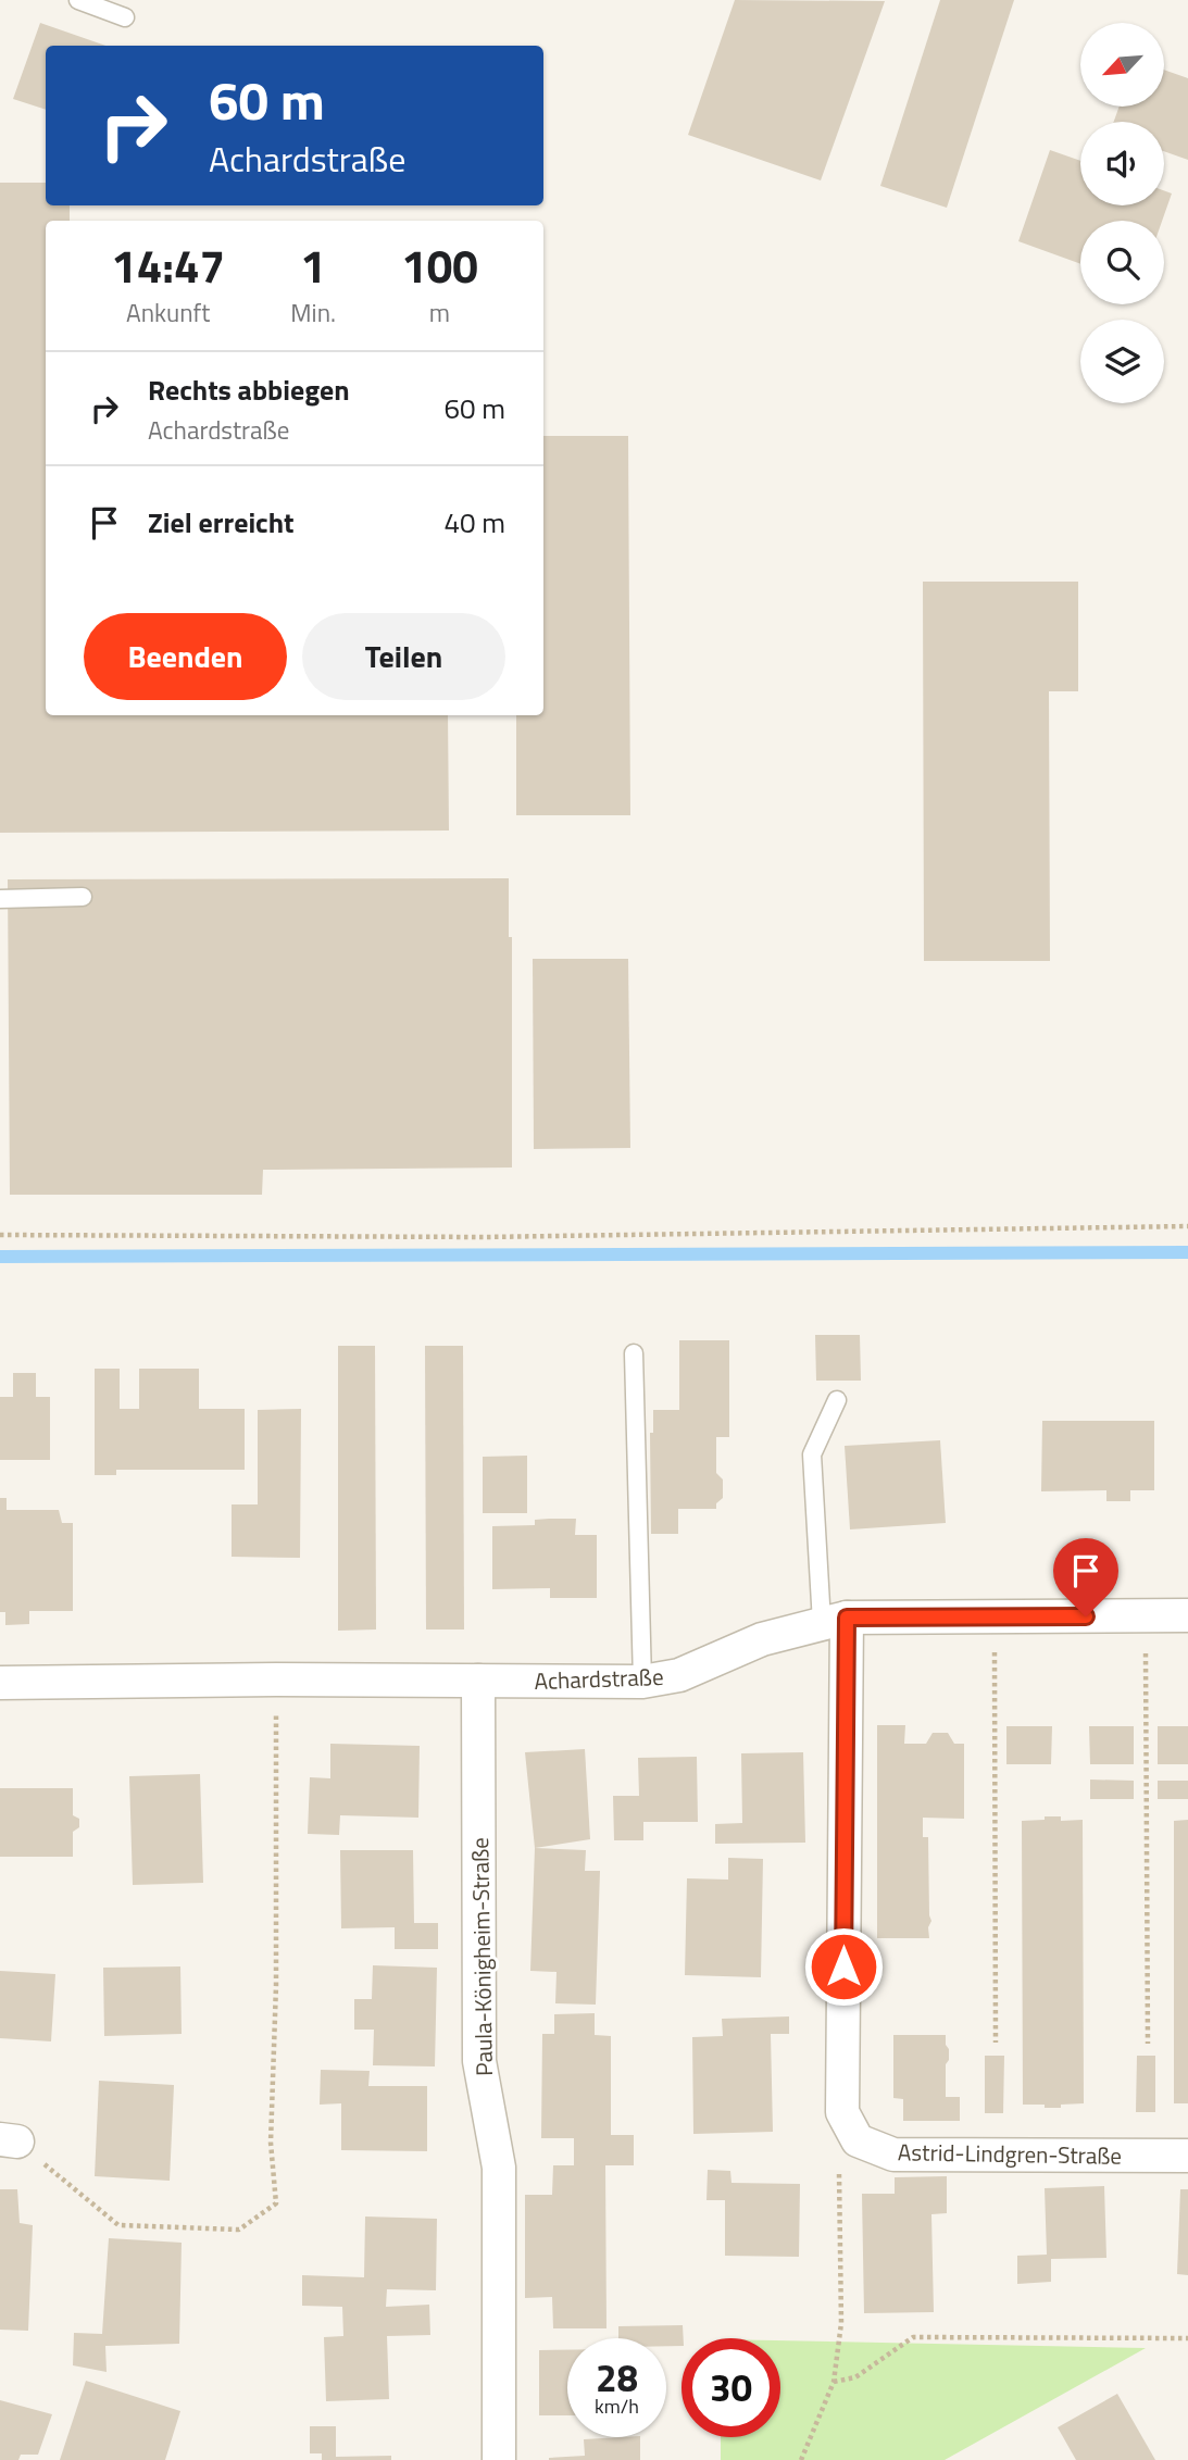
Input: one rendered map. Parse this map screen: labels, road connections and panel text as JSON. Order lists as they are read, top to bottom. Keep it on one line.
{"streets":{"street":["Achardstraße","Paula-Königheim-Straße","Astrid-Lindgren-Straße"]},"crossings":[["Achardstraße","Paula-Königheim-Straße"]],"north":"bottom left","page":{"turn":["60 m","Achardstraße"],"eta":["14:47","Ankunft","1","Min.","100","m"],"list":[{"name":"Rechts abbiegen","note":"Achardstraße","value":"60 m"},{"name":"Ziel erreicht","value":"40 m"}],"buttons":["Beenden","Teilen"],"speed":"28 km/h","limit":"30"}}
